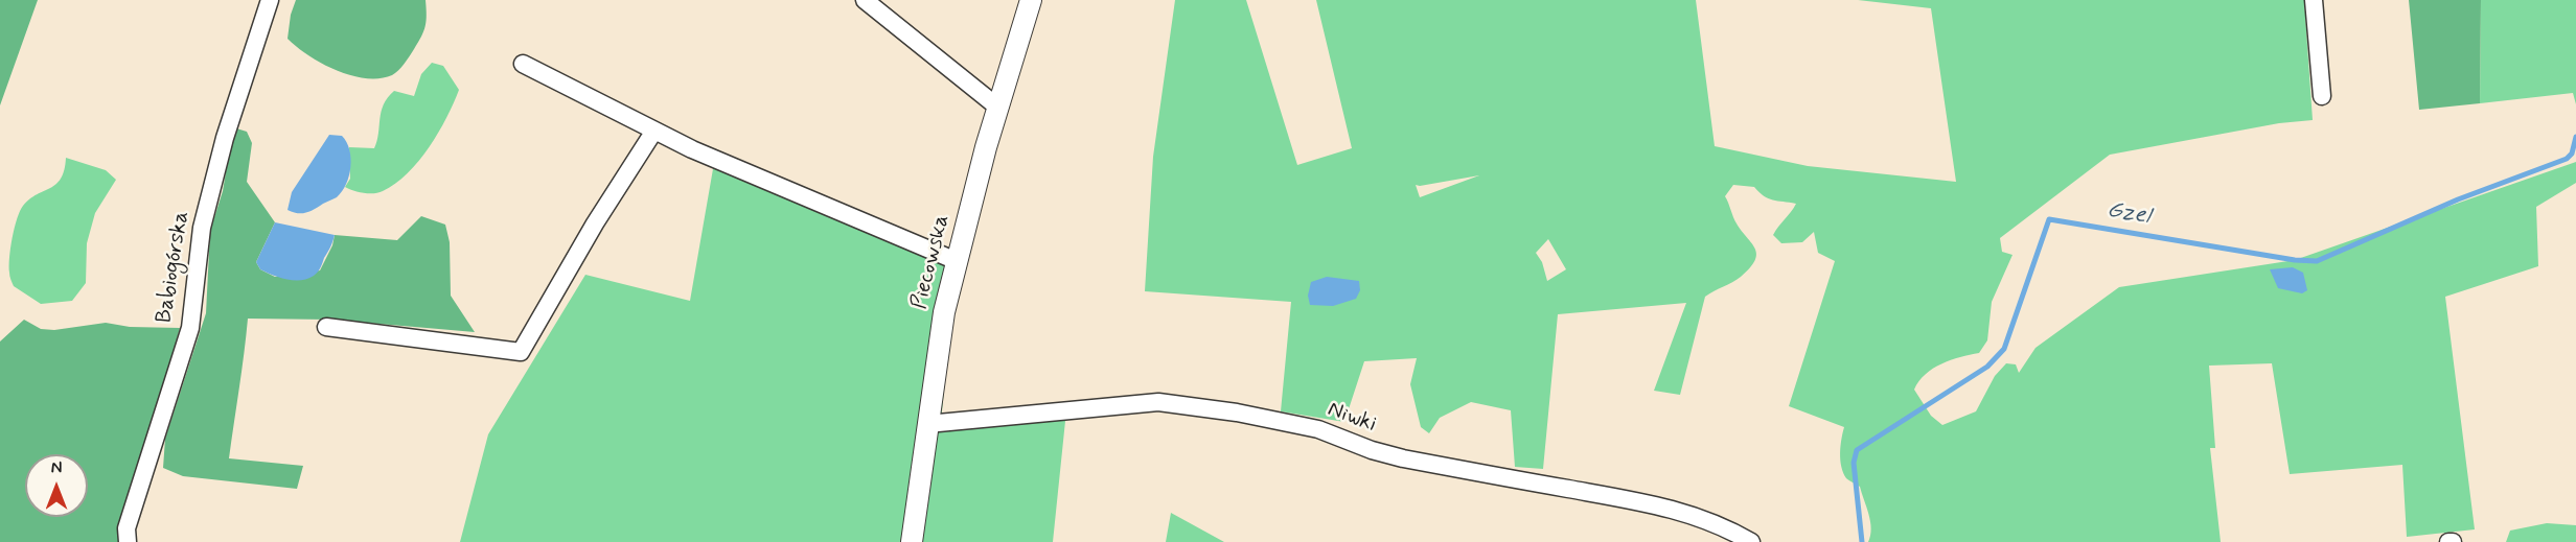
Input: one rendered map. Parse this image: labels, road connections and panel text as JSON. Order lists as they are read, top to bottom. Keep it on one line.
{"streets":{"street":["Piecowska","Babiogórska","Niwki"]},"crossings":[["Piecowska","Niwki"]],"water":["Gzel"],"north":"top"}
